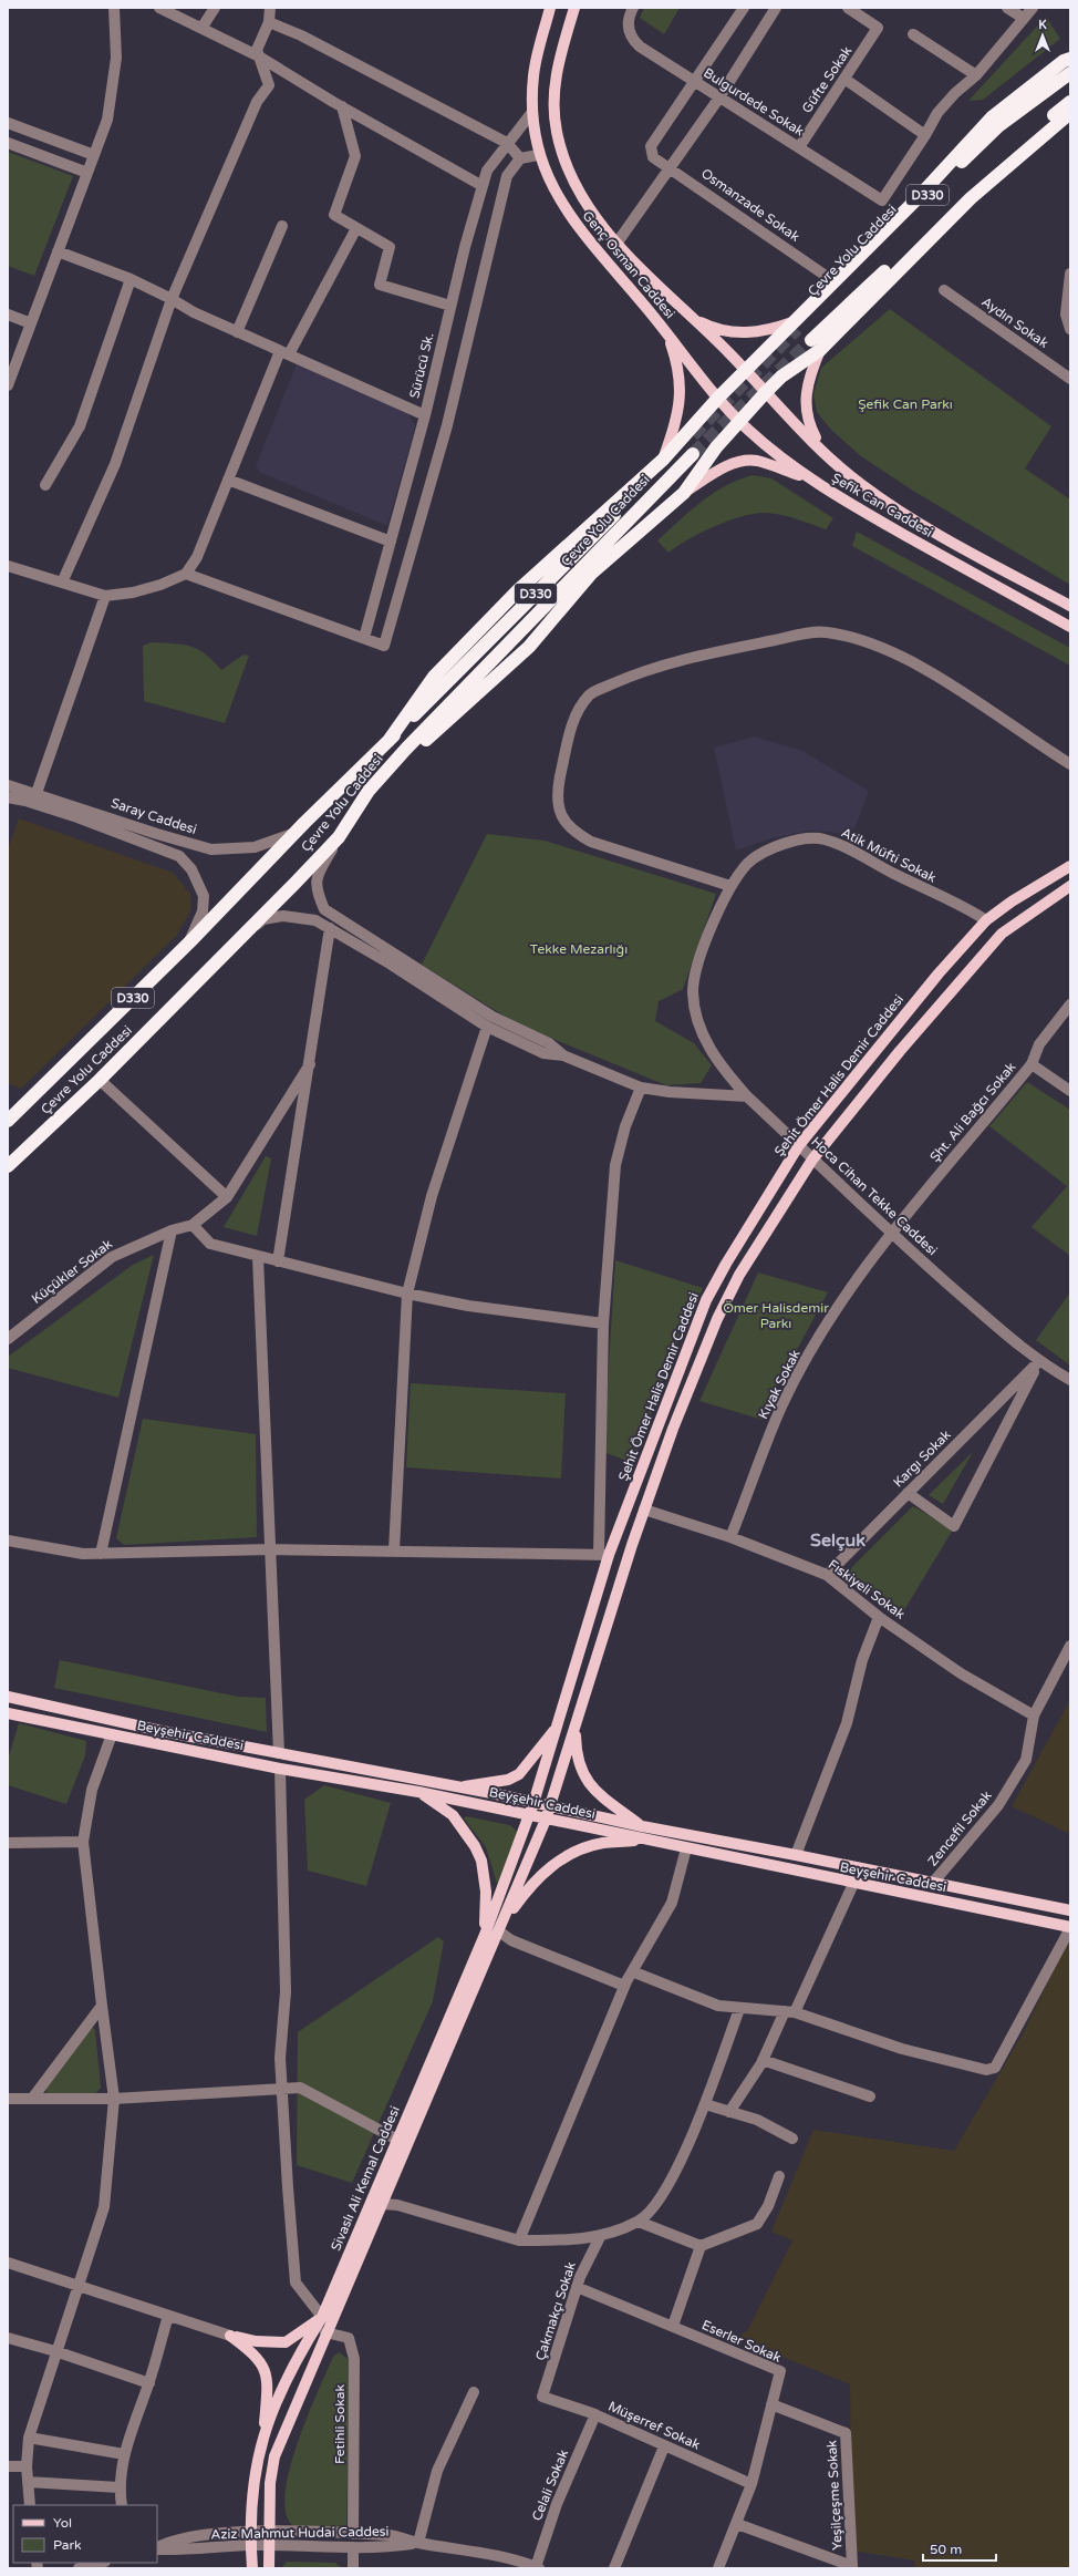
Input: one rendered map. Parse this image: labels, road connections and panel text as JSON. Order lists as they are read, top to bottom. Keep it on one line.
{"streets":{"highway":["D330","Çevre Yolu Caddesi"],"main road":["Genç Osman Caddesi","Şefik Can Caddesi","Şehit Ömer Halis Demir Caddesi","Beyşehir Caddesi","Sivaslı Ali Kemal Caddesi"],"street":["Güfte Sokak","Bulgurdede Sokak","Osmanzade Sokak","Aydın Sokak","Sürücü Sk.","Saray Caddesi","Atik Müfti Sokak","Şht. Ali Bağcı Sokak","Hoca Cihan Tekke Caddesi","Küçükler Sokak","Kıyak Sokak","Kargı Sokak","Fıskiyeli Sokak","Zencefil Sokak","Çakmakçı Sokak","Eserler Sokak","Fetihli Sokak","Müşerref Sokak","Celali Sokak","Yeşilçeşme Sokak","Aziz Mahmut Hudai Caddesi"]},"crossings":[["Güfte Sokak","Bulgurdede Sokak"],["Bulgurdede Sokak","Osmanzade Sokak"],["Çevre Yolu Caddesi","Saray Caddesi"],["Genç Osman Caddesi","Sürücü Sk."],["Genç Osman Caddesi","Şefik Can Caddesi"],["Atik Müfti Sokak","Şehit Ömer Halis Demir Caddesi"],["Atik Müfti Sokak","Hoca Cihan Tekke Caddesi"],["Şehit Ömer Halis Demir Caddesi","Hoca Cihan Tekke Caddesi"],["Şehit Ömer Halis Demir Caddesi","Beyşehir Caddesi"],["Şehit Ömer Halis Demir Caddesi","Sivaslı Ali Kemal Caddesi"],["Şht. Ali Bağcı Sokak","Hoca Cihan Tekke Caddesi"],["Şht. Ali Bağcı Sokak","Kıyak Sokak"],["Hoca Cihan Tekke Caddesi","Kıyak Sokak"],["Hoca Cihan Tekke Caddesi","Kargı Sokak"],["Kıyak Sokak","Fıskiyeli Sokak"],["Kargı Sokak","Fıskiyeli Sokak"],["Fıskiyeli Sokak","Zencefil Sokak"],["Beyşehir Caddesi","Zencefil Sokak"],["Beyşehir Caddesi","Sivaslı Ali Kemal Caddesi"],["Sivaslı Ali Kemal Caddesi","Fetihli Sokak"],["Sivaslı Ali Kemal Caddesi","Aziz Mahmut Hudai Caddesi"],["Çakmakçı Sokak","Eserler Sokak"],["Çakmakçı Sokak","Müşerref Sokak"],["Eserler Sokak","Müşerref Sokak"],["Eserler Sokak","Yeşilçeşme Sokak"],["Fetihli Sokak","Aziz Mahmut Hudai Caddesi"],["Müşerref Sokak","Celali Sokak"],["Celali Sokak","Aziz Mahmut Hudai Caddesi"]],"districts":["Selçuk"],"parks":["Şefik Can Parkı","Tekke Mezarlığı","Ömer Halisdemir Parkı"],"legend":["Yol","Park"],"scale_bar":"50 m","north":"top"}
